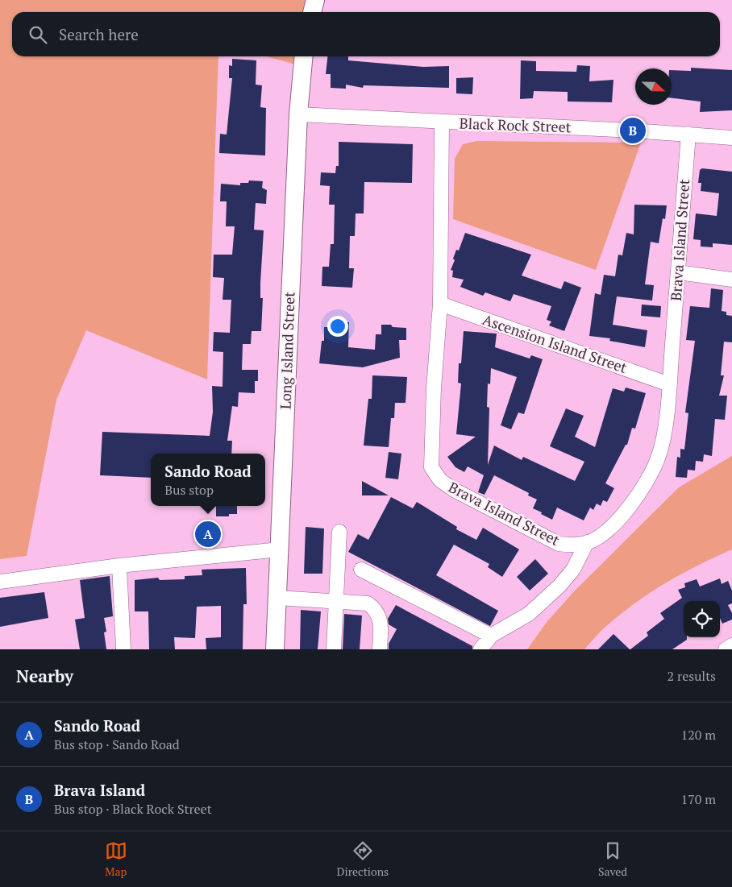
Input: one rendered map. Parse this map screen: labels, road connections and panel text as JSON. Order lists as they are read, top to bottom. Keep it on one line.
{"streets":{"street":["Black Rock Street","Brava Island Street","Ascension Island Street","Long Island Street"]},"crossings":[["Black Rock Street","Brava Island Street"],["Black Rock Street","Long Island Street"],["Brava Island Street","Ascension Island Street"]],"north":"right","page":{"search":"Search here","pins":["B","A"],"popup":["Sando Road","Bus stop"],"heading":["Nearby","2 results"],"list":[{"mark":"A","name":"Sando Road","note":"Bus stop · Sando Road","value":"120 m"},{"mark":"B","name":"Brava Island","note":"Bus stop · Black Rock Street","value":"170 m"}],"nav":["Map","Directions","Saved"]}}
